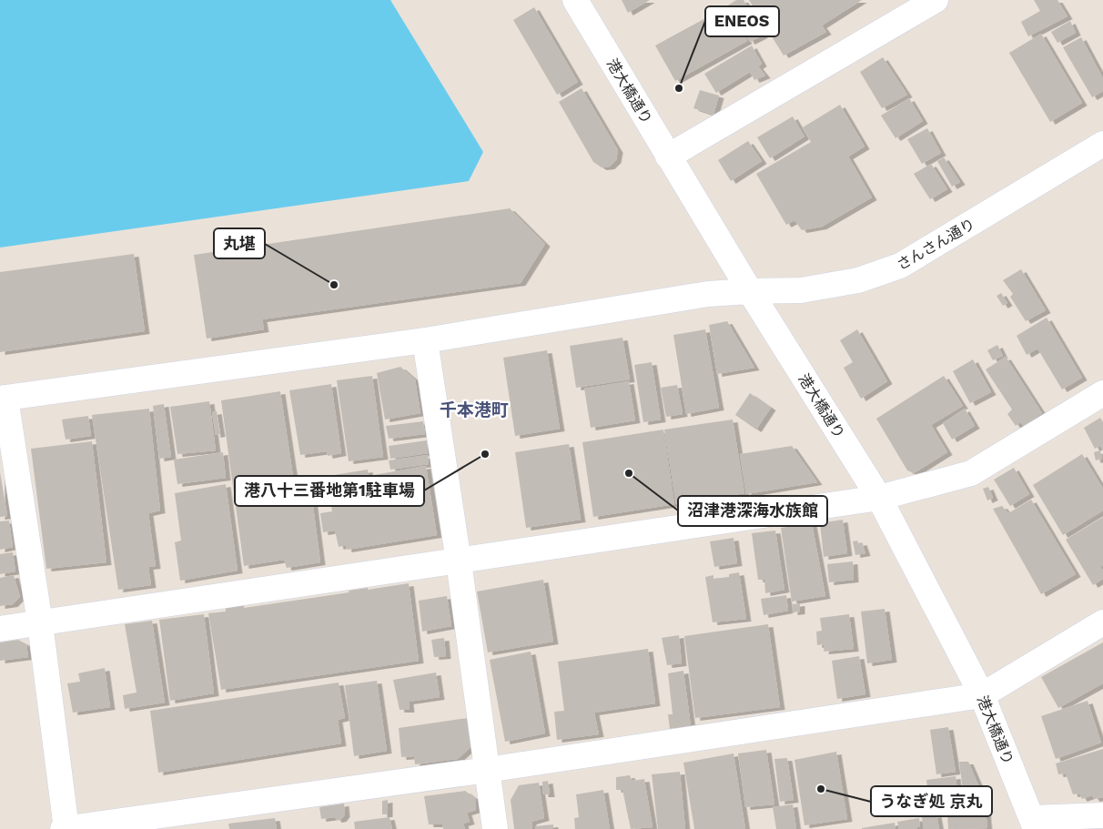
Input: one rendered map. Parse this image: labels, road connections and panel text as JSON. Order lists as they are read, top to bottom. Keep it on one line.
{"streets":{"street":["港大橋通り","さんさん通り"]},"crossings":[["港大橋通り","さんさん通り"]],"districts":["千本港町"],"places":["ENEOS","丸堪","港八十三番地第1駐車場","沼津港深海水族館","うなぎ処 京丸"]}
